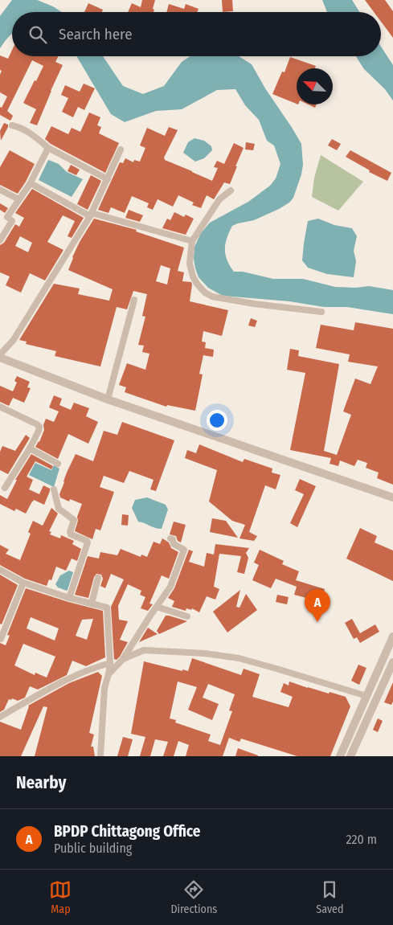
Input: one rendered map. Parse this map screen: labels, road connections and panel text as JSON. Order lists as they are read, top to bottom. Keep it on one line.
{"north":"top left","page":{"search":"Search here","pins":"A","heading":"Nearby","list":[{"mark":"A","name":"BPDP Chittagong Office","note":"Public building","value":"220 m"}],"nav":["Map","Directions","Saved"]}}
